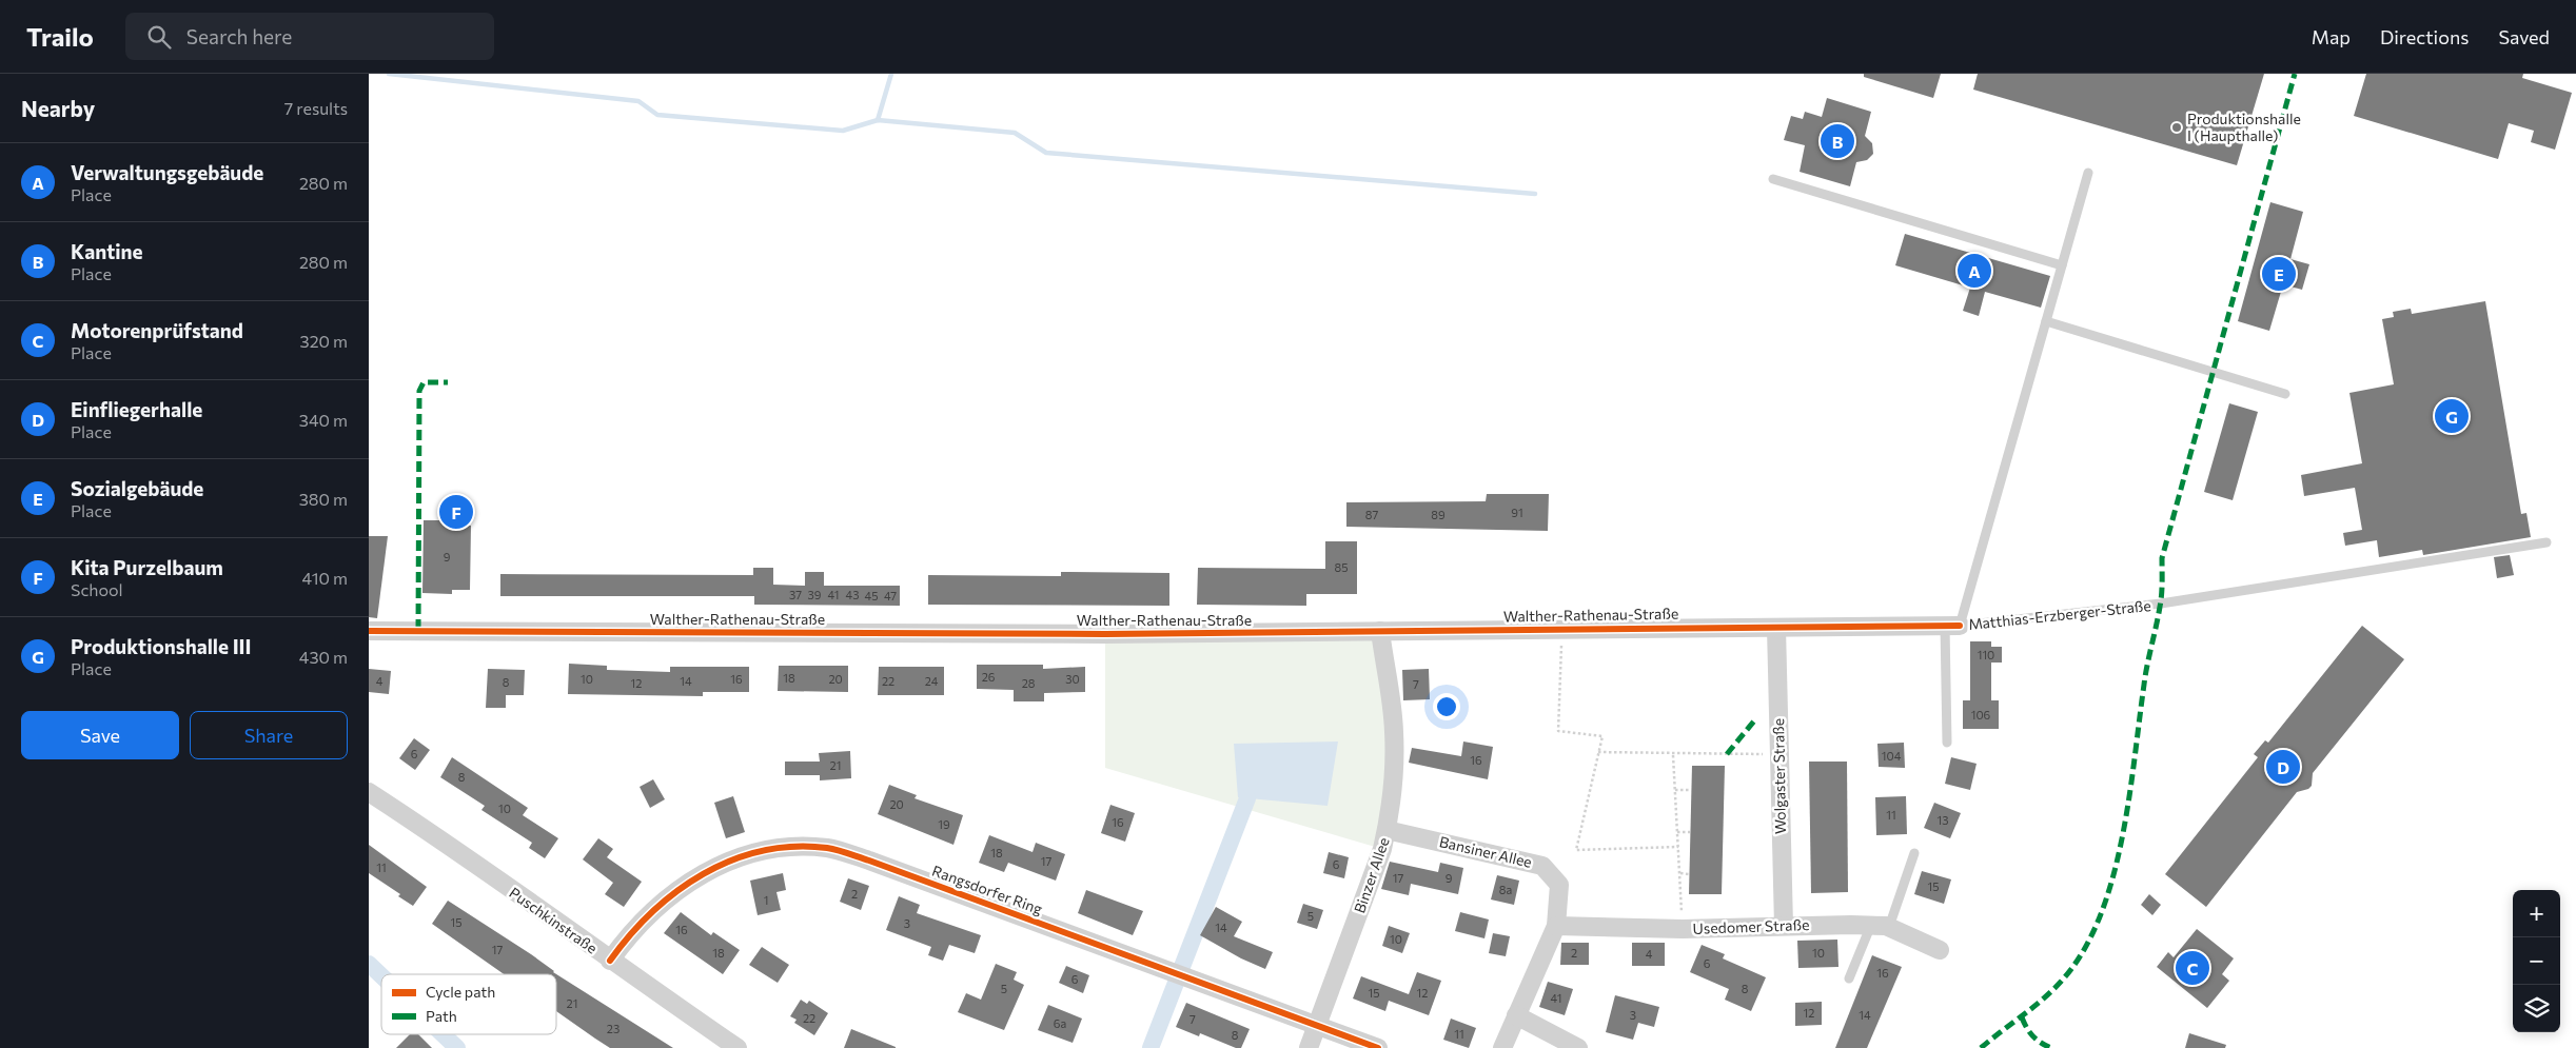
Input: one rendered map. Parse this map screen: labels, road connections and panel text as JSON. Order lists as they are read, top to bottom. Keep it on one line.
{"streets":{"street":["Walther-Rathenau-Straße","Wolgaster Straße","Bansiner Allee","Binzer Allee","Rangsdorfer Ring","Puschkinstraße","Usedomer Straße"],"lane":["Matthias-Erzberger-Straße"]},"crossings":[["Walther-Rathenau-Straße","Matthias-Erzberger-Straße"],["Walther-Rathenau-Straße","Wolgaster Straße"],["Walther-Rathenau-Straße","Binzer Allee"],["Wolgaster Straße","Usedomer Straße"],["Bansiner Allee","Binzer Allee"],["Bansiner Allee","Usedomer Straße"],["Binzer Allee","Rangsdorfer Ring"],["Rangsdorfer Ring","Puschkinstraße"]],"places":["Produktionshalle I (Haupthalle)"],"house_numbers":["91","87","89","9","85","37","39","41","43","45","47","110","26","18","10","16","20","30","4","14","22","24","8","12","28","7","106","6","104","16","21","8","20","10","11","13","16","19","18","17","6","11","17","9","15","8a","2","1","5","15","3","14","16","10","17","18","2","10","4","6","16","6","5","8","15","12","41","21","12","3","14","22","7","6a","23","11","8"],"legend":["Cycle path","Path"],"page":{"header":"Trailo","search":"Search here","nav":["Map","Directions","Saved"],"heading":["Nearby","7 results"],"pins":["B","A","E","G","F","D","C"],"list":[{"mark":"A","name":"Verwaltungsgebäude","note":"Place","value":"280 m"},{"mark":"B","name":"Kantine","note":"Place","value":"280 m"},{"mark":"C","name":"Motorenprüfstand","note":"Place","value":"320 m"},{"mark":"D","name":"Einfliegerhalle","note":"Place","value":"340 m"},{"mark":"E","name":"Sozialgebäude","note":"Place","value":"380 m"},{"mark":"F","name":"Kita Purzelbaum","note":"School","value":"410 m"},{"mark":"G","name":"Produktionshalle III","note":"Place","value":"430 m"}],"buttons":["Save","Share"],"map_buttons":["+","−"]}}
